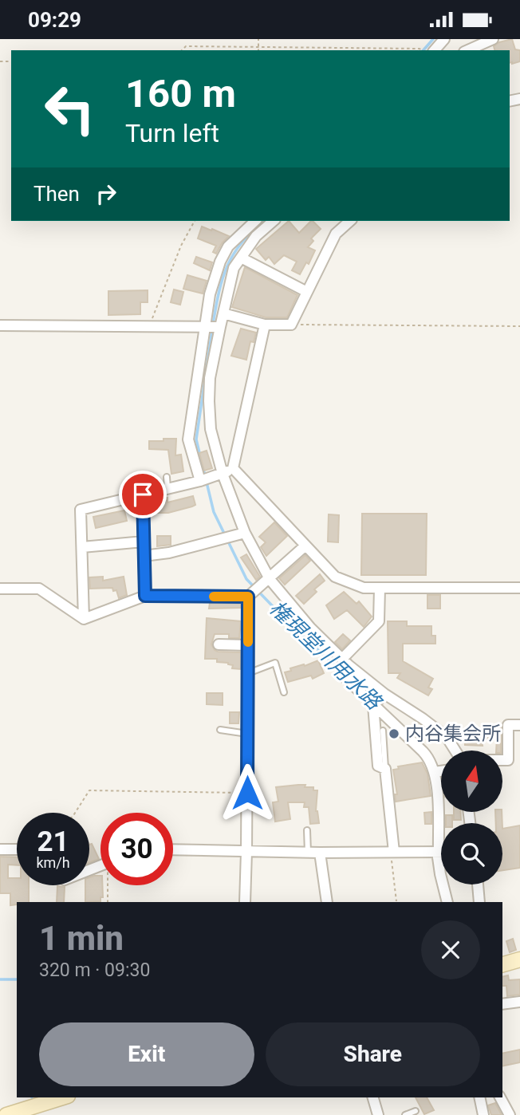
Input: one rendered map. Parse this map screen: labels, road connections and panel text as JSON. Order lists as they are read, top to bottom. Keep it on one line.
{"water":["権現堂川用水路"],"places":["内谷集会所"],"north":"top","page":{"status":"09:29","turn":["160 m","Turn left"],"then":"Then","speed":"21 km/h","limit":"30","heading":["1 min","320 m · 09:30"],"buttons":["Exit","Share"]}}
